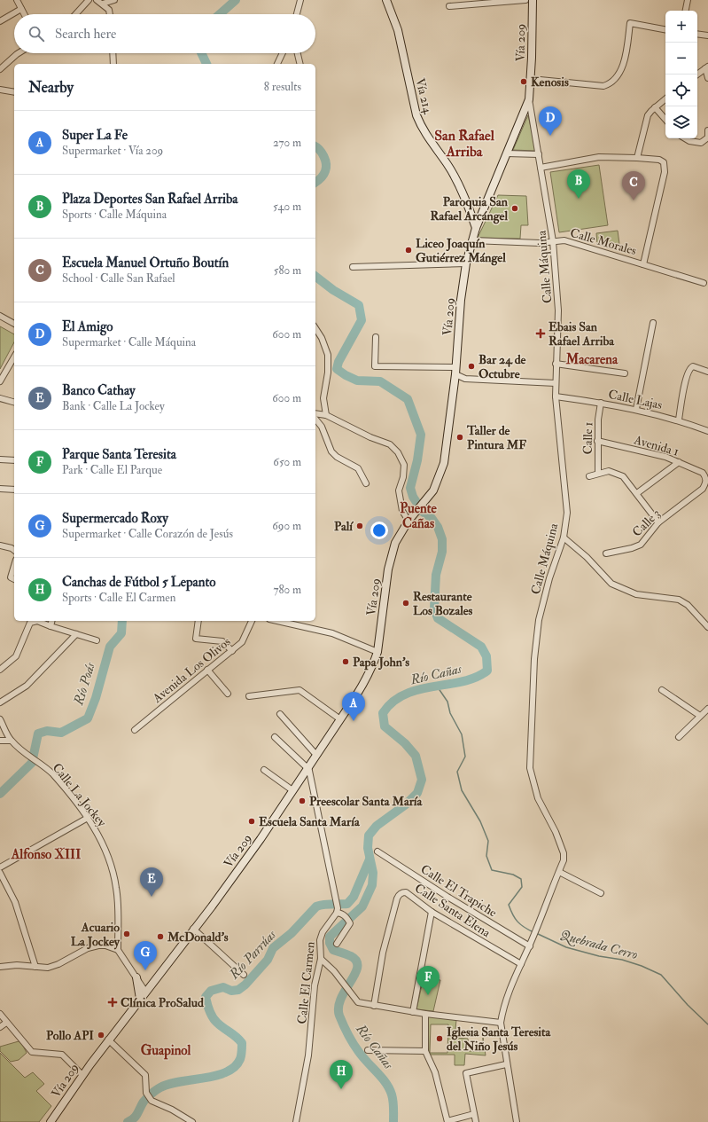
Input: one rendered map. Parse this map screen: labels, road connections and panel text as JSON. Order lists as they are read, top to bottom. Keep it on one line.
{"streets":{"main road":["Vía 209","Vía 214"],"street":["Calle Morales","Calle Máquina","Calle Lajas","Calle 1","Avenida 1","Calle 3","Avenida Los Olivos","Calle La Jockey","Calle El Trapiche","Calle Santa Elena","Calle El Carmen"]},"crossings":[["Vía 209","Vía 214"],["Vía 209","Calle Morales"],["Vía 209","Calle Máquina"],["Calle Morales","Calle Máquina"],["Calle Máquina","Calle Lajas"],["Calle Máquina","Calle El Trapiche"],["Calle Máquina","Calle Santa Elena"],["Calle Lajas","Calle 1"],["Calle 1","Avenida 1"],["Avenida 1","Calle 3"]],"districts":["San Rafael Arriba","Macarena","Puente Cañas","Alfonso XIII","Guapinol"],"water":["Río Cañas","Río Poás","Quebrada Cerro","Río Parrúas"],"places":{"other":["Kenosis","Paroquia San Rafael Arcángel","Liceo Joaquín Gutiérrez Mángel","Bar 24 de Octubre","Taller de Pintura MF","Palí","Restaurante Los Bozales","Papa John's","Preescolar Santa María","Escuela Santa María","Acuario La Jockey","McDonald's","Pollo API","Iglesia Santa Teresita del Niño Jesús"],"health":["Ebais San Rafael Arriba","Clínica ProSalud"]},"page":{"map_buttons":["+","−"],"search":"Search here","heading":["Nearby","8 results"],"pins":["D","B","C","A","E","G","F","H"],"list":[{"mark":"A","name":"Super La Fe","note":"Supermarket · Vía 209","value":"270 m"},{"mark":"B","name":"Plaza Deportes San Rafael Arriba","note":"Sports · Calle Máquina","value":"540 m"},{"mark":"C","name":"Escuela Manuel Ortuño Boutín","note":"School · Calle San Rafael","value":"580 m"},{"mark":"D","name":"El Amigo","note":"Supermarket · Calle Máquina","value":"600 m"},{"mark":"E","name":"Banco Cathay","note":"Bank · Calle La Jockey","value":"600 m"},{"mark":"F","name":"Parque Santa Teresita","note":"Park · Calle El Parque","value":"650 m"},{"mark":"G","name":"Supermercado Roxy","note":"Supermarket · Calle Corazón de Jesús","value":"690 m"},{"mark":"H","name":"Canchas de Fútbol 5 Lepanto","note":"Sports · Calle El Carmen","value":"780 m"}]}}
